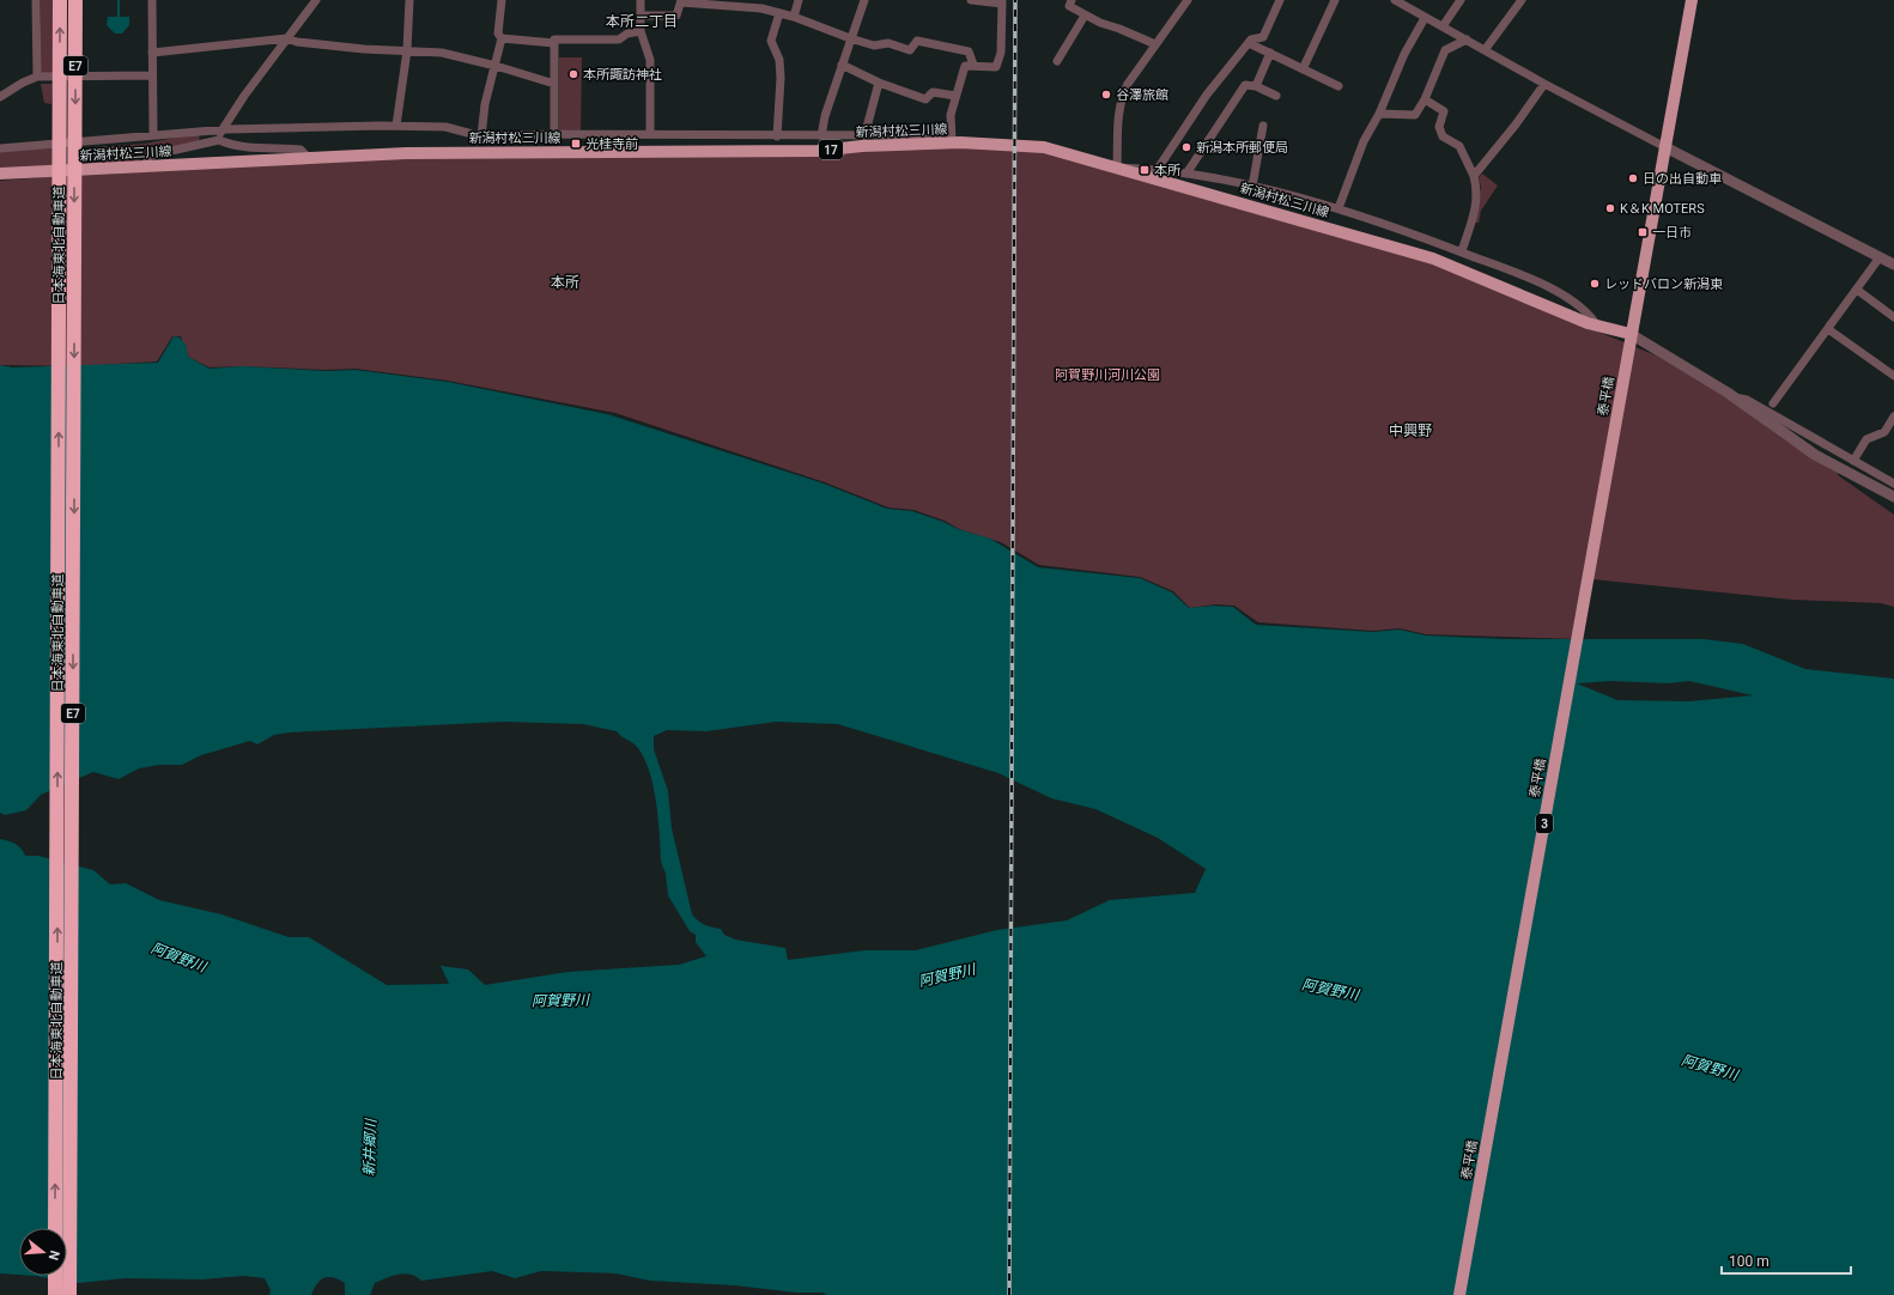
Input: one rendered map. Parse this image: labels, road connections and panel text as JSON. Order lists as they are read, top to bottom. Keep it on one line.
{"streets":{"highway":["E7","日本海東北自動車道"],"main road":["新潟村松三川線","17","泰平橋","3"]},"crossings":[["新潟村松三川線","泰平橋"],["新潟村松三川線","3"],["泰平橋","3"]],"districts":["本所二丁目","本所","中興野"],"water":["阿賀野川","新井郷川"],"parks":["阿賀野川河川公園"],"places":{"other":["本所諏訪神社","谷澤旅館","新潟本所郵便局","日の出自動車","K＆K MOTERS","レッドバロン新潟東"],"transit":["光桂寺前","本所","一日市"]},"scale_bar":"100 m","north":"right"}
